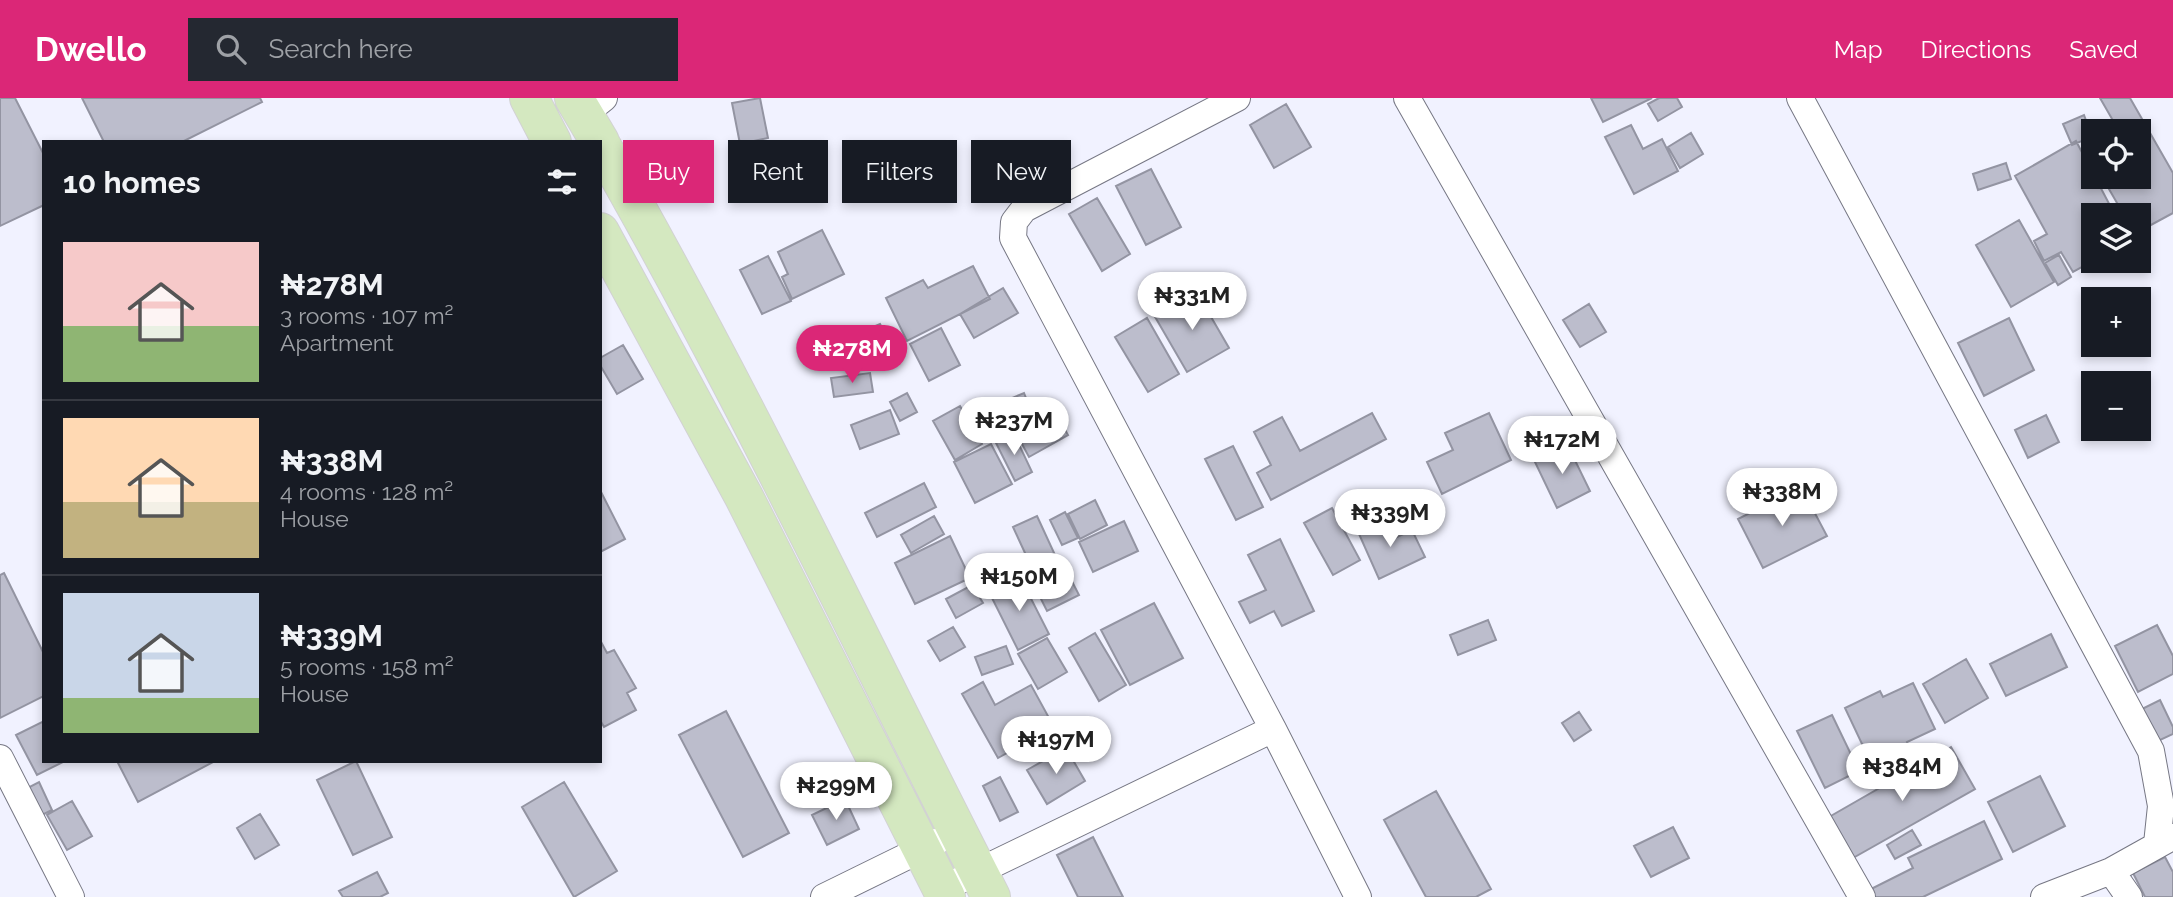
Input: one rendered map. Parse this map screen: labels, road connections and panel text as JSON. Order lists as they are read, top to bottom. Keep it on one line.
{"page":{"header":"Dwello","search":"Search here","nav":["Map","Directions","Saved"],"map_buttons":["+","−"],"chip":["Buy","Rent","Filters","New"],"heading":"10 homes","list":[{"name":"₦278M","note":"3 rooms · 107 m² · Apartment"},{"name":"₦338M","note":"4 rooms · 128 m² · House"},{"name":"₦339M","note":"5 rooms · 158 m² · House"}],"price":["₦331M","₦278M","₦237M","₦172M","₦338M","₦339M","₦150M","₦197M","₦384M","₦299M"]}}
